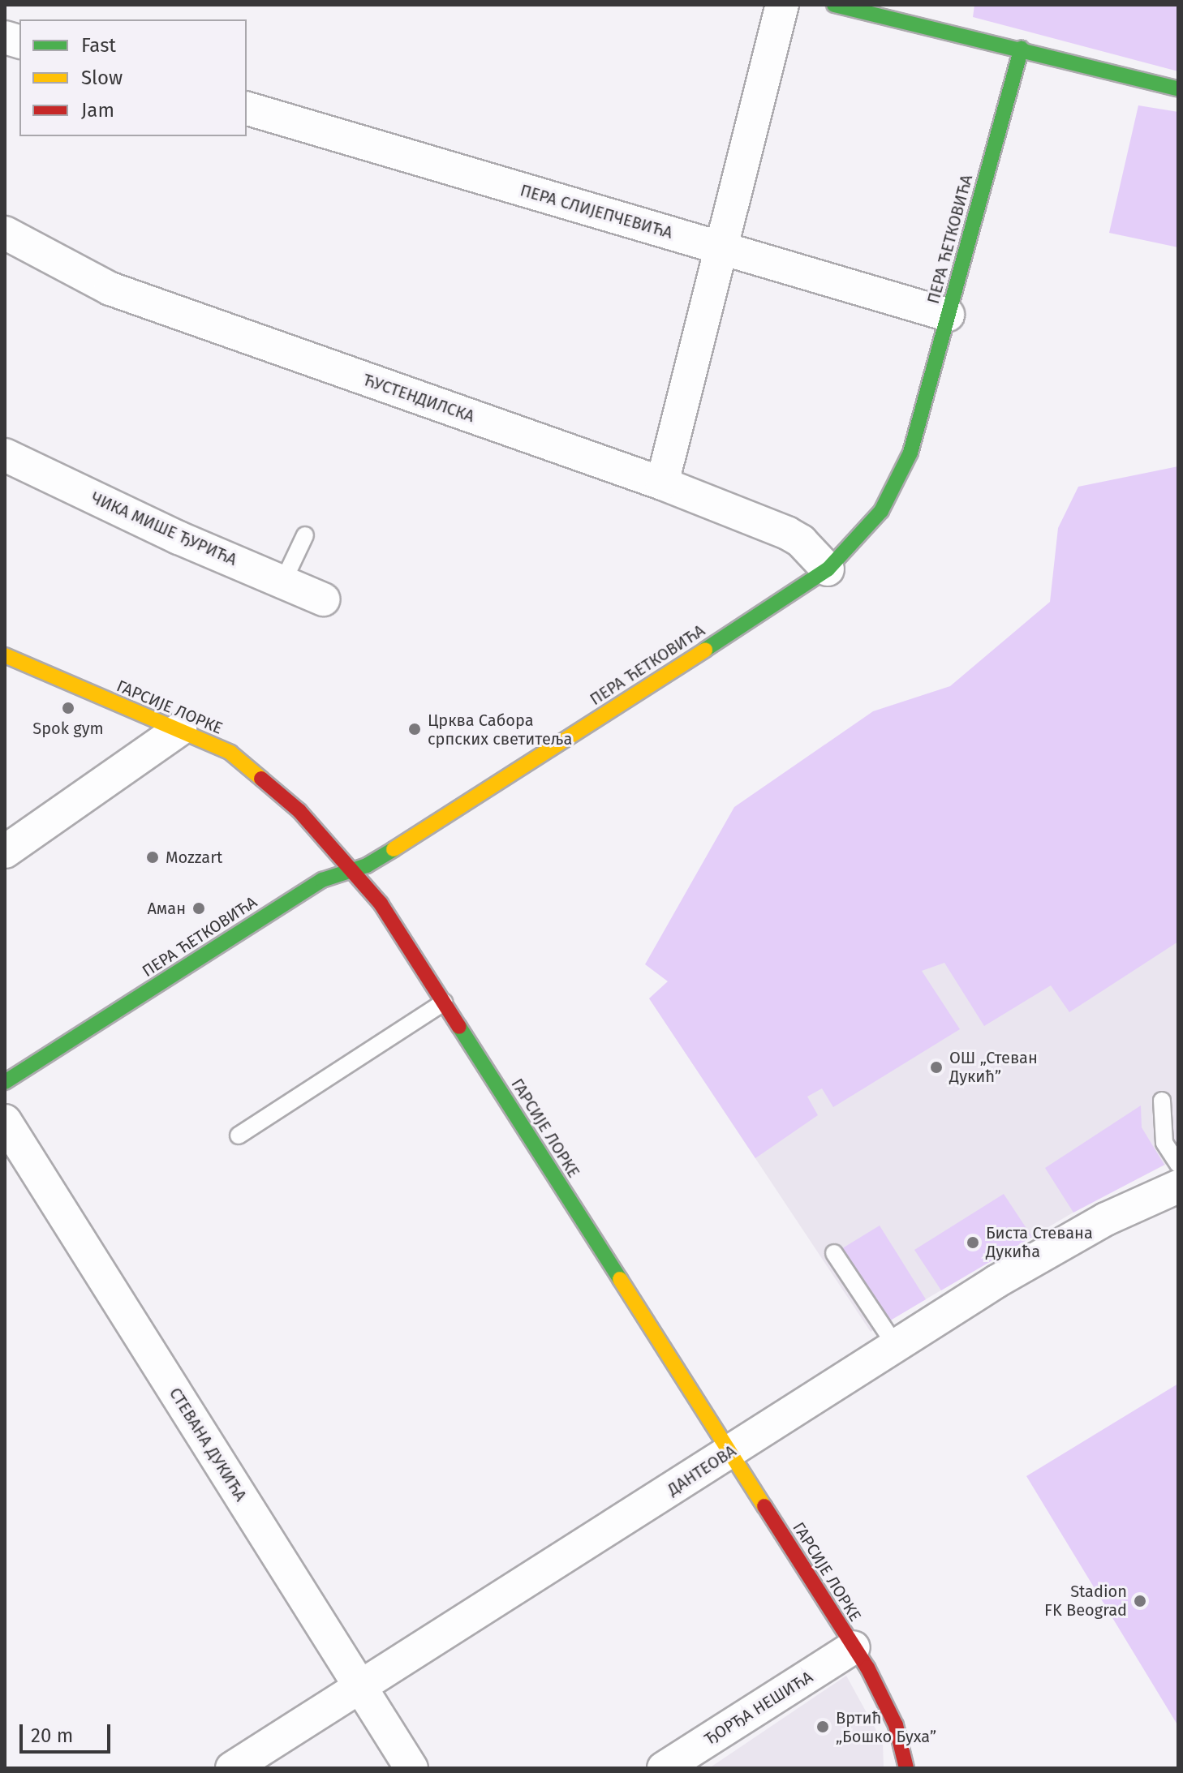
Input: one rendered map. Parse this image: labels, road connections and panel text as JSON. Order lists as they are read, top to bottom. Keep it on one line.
{"streets":{"street":["ПЕРА СЛИЈЕПЧЕВИЋА","ПЕРА ЋЕТКОВИЋА","ЋУСТЕНДИЛСКА","ЧИКА МИШЕ ЂУРИЋА","ГАРСИЈЕ ЛОРКЕ","СТЕВАНА ДУКИЋА","ДАНТЕОВА","ЂОРЂА НЕШИЋА"]},"crossings":[["ПЕРА СЛИЈЕПЧЕВИЋА","ПЕРА ЋЕТКОВИЋА"],["ПЕРА ЋЕТКОВИЋА","ЋУСТЕНДИЛСКА"],["ПЕРА ЋЕТКОВИЋА","ГАРСИЈЕ ЛОРКЕ"],["ГАРСИЈЕ ЛОРКЕ","ДАНТЕОВА"],["ГАРСИЈЕ ЛОРКЕ","ЂОРЂА НЕШИЋА"],["СТЕВАНА ДУКИЋА","ДАНТЕОВА"]],"places":["Spok gym","Црква Сабора српских светитеља","Mozzart","Аман","ОШ „Стеван Дукић”","Биста Стевана Дукића","Stadion FK Beograd","Вртић „Бошко Буха”"],"legend":["Fast","Slow","Jam"],"scale_bar":"20 m"}
